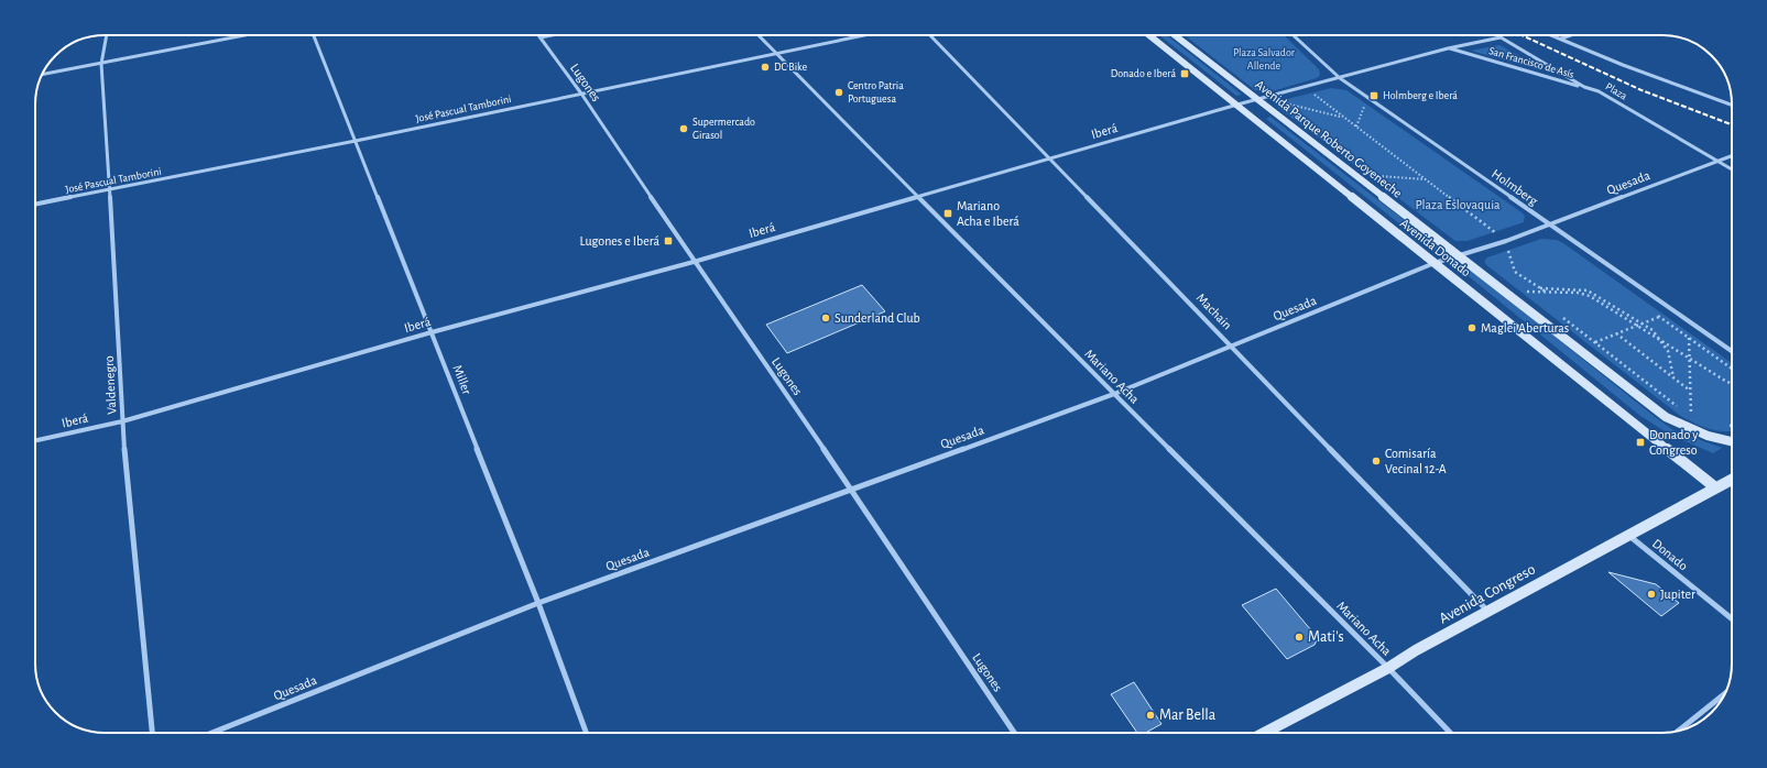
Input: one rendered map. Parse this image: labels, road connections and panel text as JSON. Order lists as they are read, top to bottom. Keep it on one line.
{"streets":{"main road":["Avenida Parque Roberto Goyeneche","Avenida Donado","Avenida Congreso"],"street":["San Francisco de Asís","Lugones","Plaza","José Pascual Tamborini","Iberá","Quesada","Holmberg","Machain","Mariano Acha","Miller","Valdenegro","Donado"]},"crossings":[["San Francisco de Asís","Plaza"],["San Francisco de Asís","Iberá"],["Lugones","José Pascual Tamborini"],["Lugones","Iberá"],["Lugones","Quesada"],["Plaza","Iberá"],["Plaza","Quesada"],["José Pascual Tamborini","Mariano Acha"],["José Pascual Tamborini","Miller"],["José Pascual Tamborini","Valdenegro"],["Iberá","Avenida Parque Roberto Goyeneche"],["Iberá","Holmberg"],["Iberá","Avenida Donado"],["Iberá","Machain"],["Iberá","Mariano Acha"],["Iberá","Miller"],["Iberá","Valdenegro"],["Avenida Parque Roberto Goyeneche","Quesada"],["Quesada","Holmberg"],["Quesada","Avenida Donado"],["Quesada","Machain"],["Quesada","Mariano Acha"],["Quesada","Miller"],["Avenida Donado","Avenida Congreso"],["Machain","Avenida Congreso"],["Mariano Acha","Avenida Congreso"],["Donado","Avenida Congreso"]],"parks":["Plaza Salvador Allende","Plaza Eslovaquia"],"places":{"other":["DC Bike","Centro Patria Portuguesa","Supermercado Girasol","Sunderland Club","Maglei Aberturas","Comisaría Vecinal 12-A","Jupiter","Mati's","Mar Bella"],"transit":["Donado e Iberá","Holmberg e Iberá","Mariano Acha e Iberá","Lugones e Iberá","Donado y Congreso"]}}
